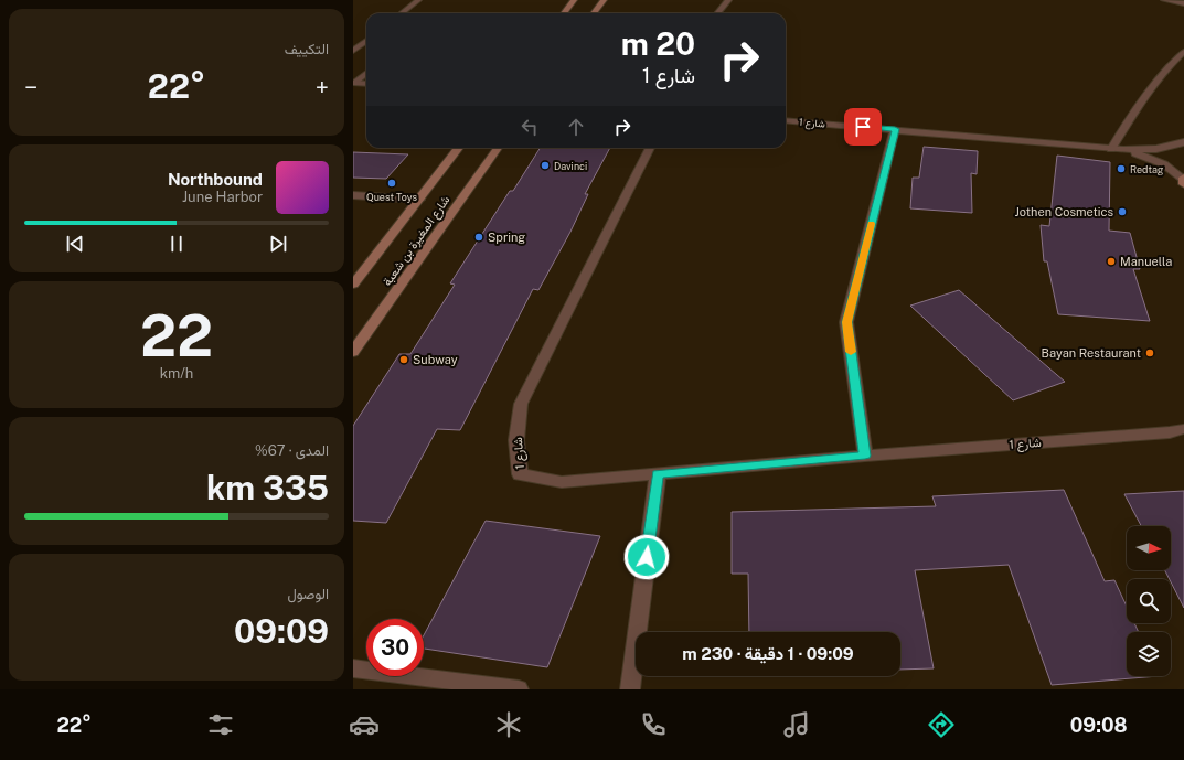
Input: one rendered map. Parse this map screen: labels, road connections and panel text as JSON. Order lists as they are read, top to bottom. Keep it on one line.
{"streets":{"main road":["شارع المغيرة بن شعبة"],"street":["شارع 1"]},"places":["Davinci","Redtag","Quest Toys","Jothen Cosmetics","Spring","Manuella","Bayan Restaurant","Subway"],"north":"right","page":{"tile":["التكييف",["22","km/h"],["المدى · 67%","335 km"],["الوصول","09:09"]],"turn":["20 m","شارع 1"],"heat":["−","22°","+"],"song":["Northbound","June Harbor"],"limit":"30","trip":"09:09 · 1 دقيقة · 230 m","tabs":["09:08","22°"]}}
